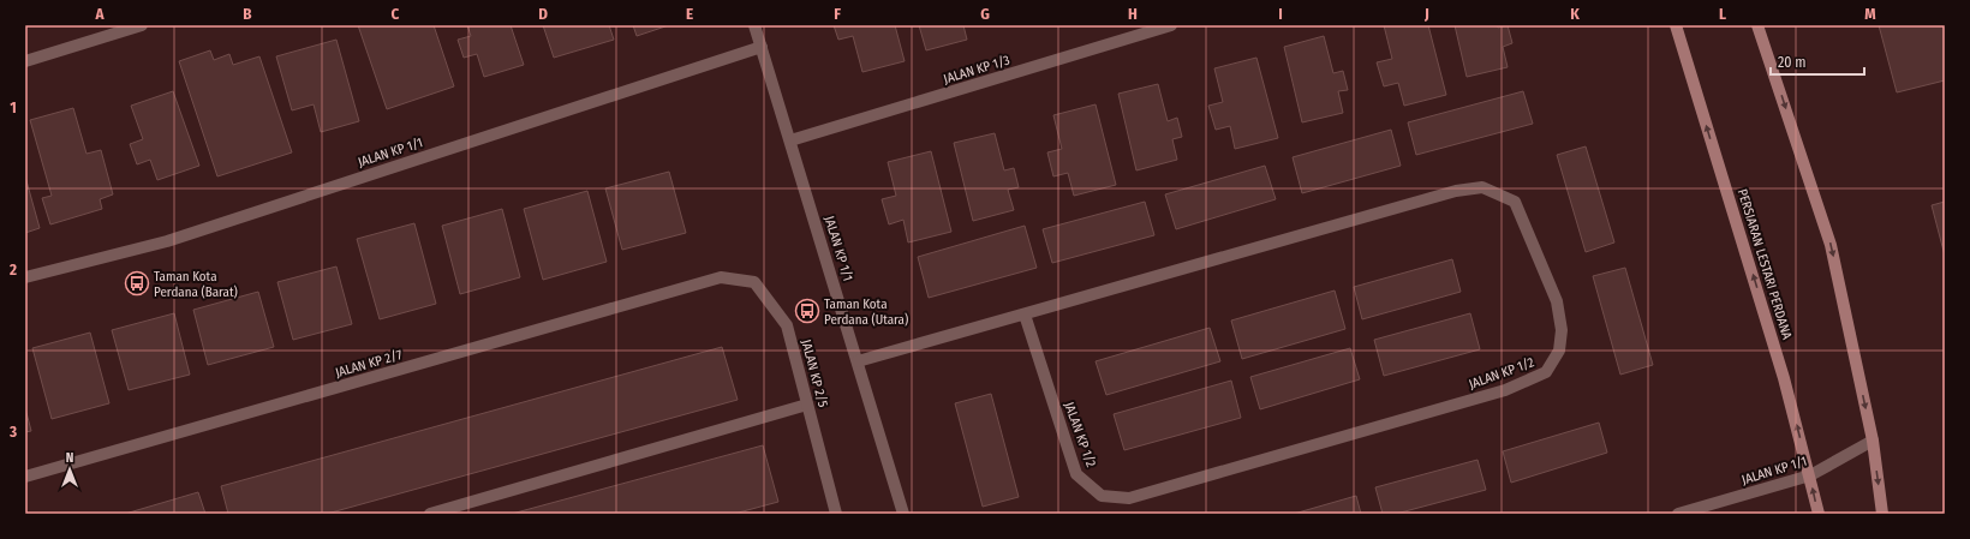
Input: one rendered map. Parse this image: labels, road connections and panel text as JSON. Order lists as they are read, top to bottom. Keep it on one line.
{"streets":{"main road":["PERSIARAN LESTARI PERDANA"],"street":["JALAN KP 1/3","JALAN KP 1/1","JALAN KP 2/7","JALAN KP 2/5","JALAN KP 1/2"]},"crossings":[["JALAN KP 1/3","JALAN KP 1/1"],["JALAN KP 1/1","PERSIARAN LESTARI PERDANA"],["JALAN KP 1/1","JALAN KP 1/2"],["JALAN KP 2/7","JALAN KP 2/5"]],"places":{"bus stop":["Taman Kota Perdana (Barat)","Taman Kota Perdana (Utara)"]},"scale_bar":"20 m","north":"top","grid":{"columns":["A","B","C","D","E","F","G","H","I","J","K","L","M"],"rows":["1","2","3"]}}
